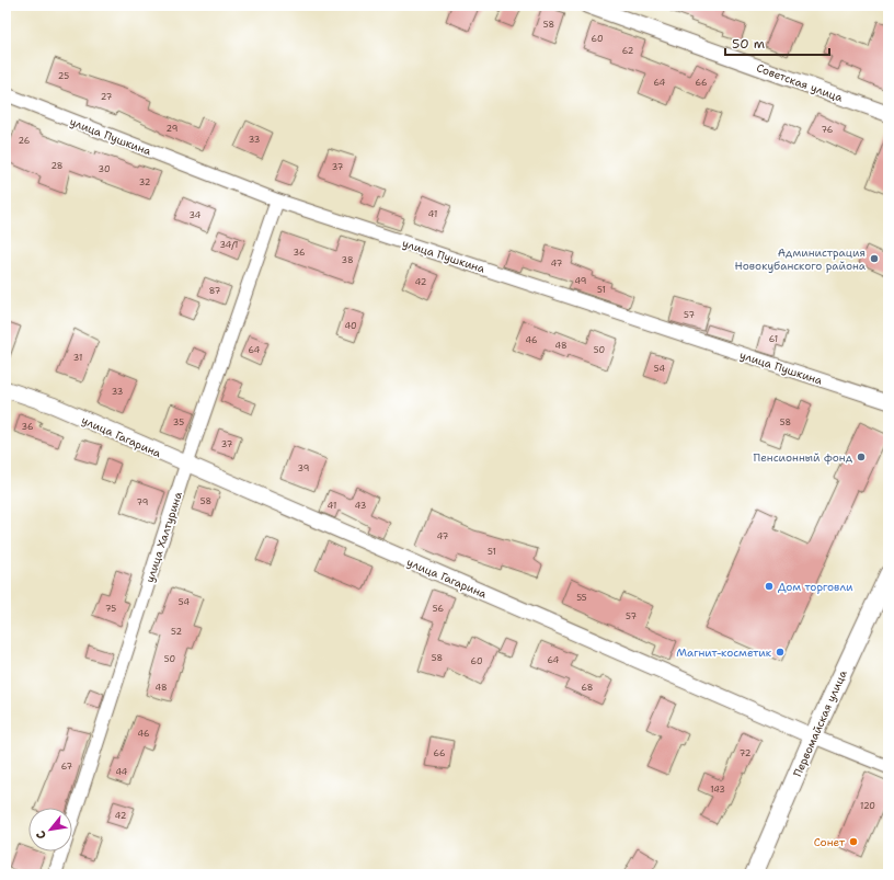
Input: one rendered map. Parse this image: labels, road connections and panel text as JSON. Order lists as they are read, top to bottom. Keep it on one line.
{"streets":{"main road":["Первомайская улица"],"street":["Советская улица","улица Пушкина","улица Гагарина","улица Халтурина"]},"crossings":[["улица Пушкина","улица Халтурина"],["улица Гагарина","улица Халтурина"],["улица Гагарина","Первомайская улица"]],"places":["Администрация Новокубанского района","Пенсионный фонд","Дом торговли","Магнит-косметик","Сонет"],"house_numbers":["58","60","62","25","64","66","27","29","76","33","26","28","37","30","32","41","34","34/1","36","38","47","49","42","51","87","57","40","61","46","48","64","50","31","54","33","35","58","36","37","39","58","79","41","43","47","51","55","54","75","56","57","52","58","50","64","60","48","68","46","66","72","67","44","143","120","42"],"scale_bar":"50 m","north":"bottom left"}
